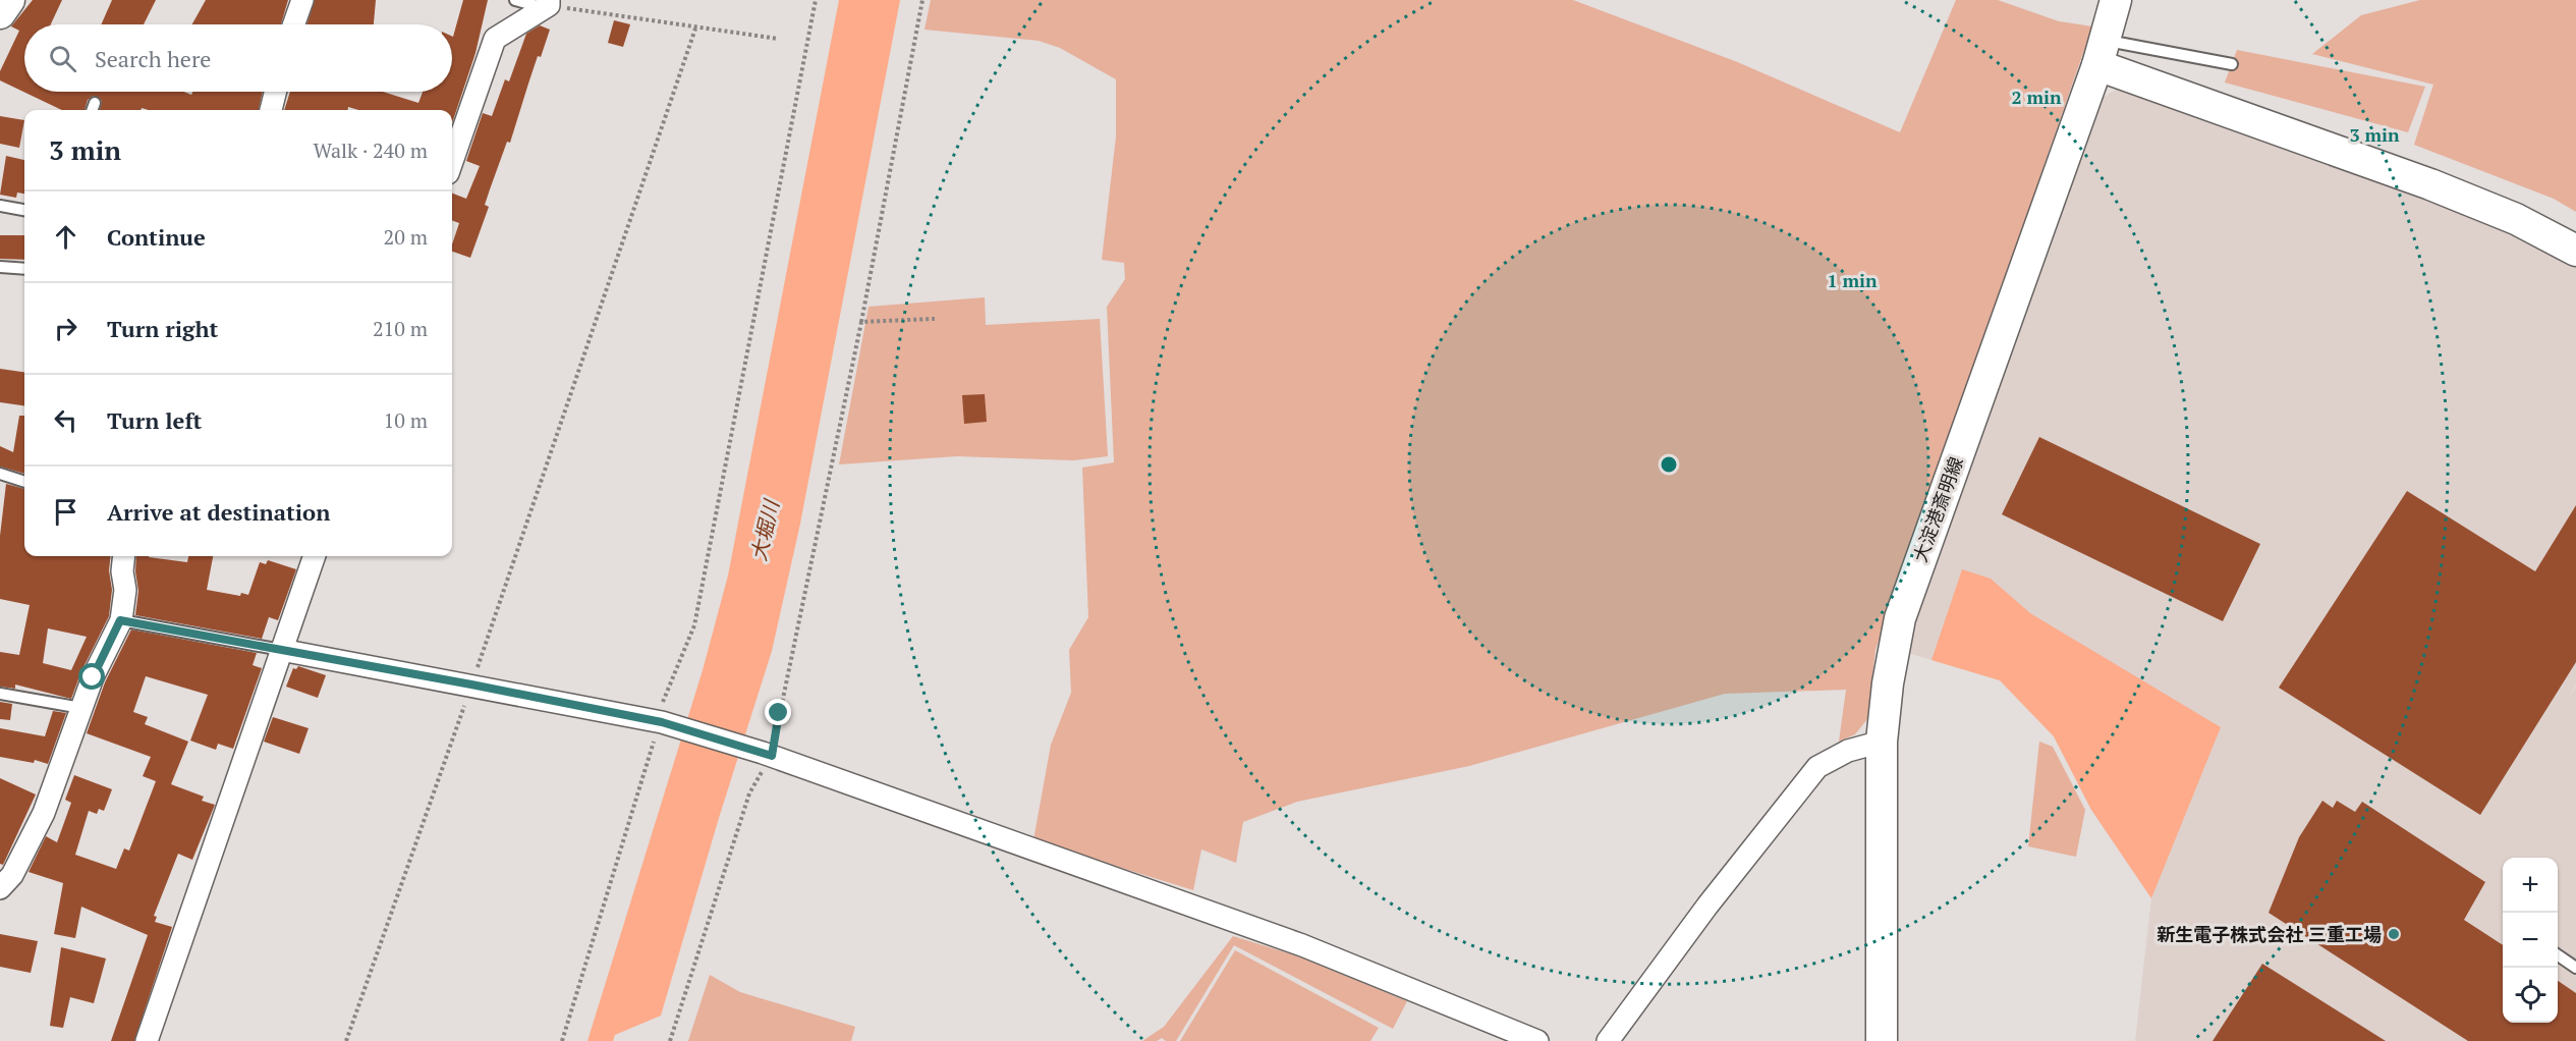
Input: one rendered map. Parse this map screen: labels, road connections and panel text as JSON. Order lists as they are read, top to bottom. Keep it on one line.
{"streets":{"main road":["大淀港斎明線"]},"water":["大堀川"],"places":["新生電子株式会社 三重工場"],"page":{"search":"Search here","heading":["3 min","Walk · 240 m"],"list":[["Continue","20 m"],["Turn right","210 m"],["Turn left","10 m"],"Arrive at destination"],"map_buttons":["+","−"]},"rings":["2 min","3 min","1 min"]}
